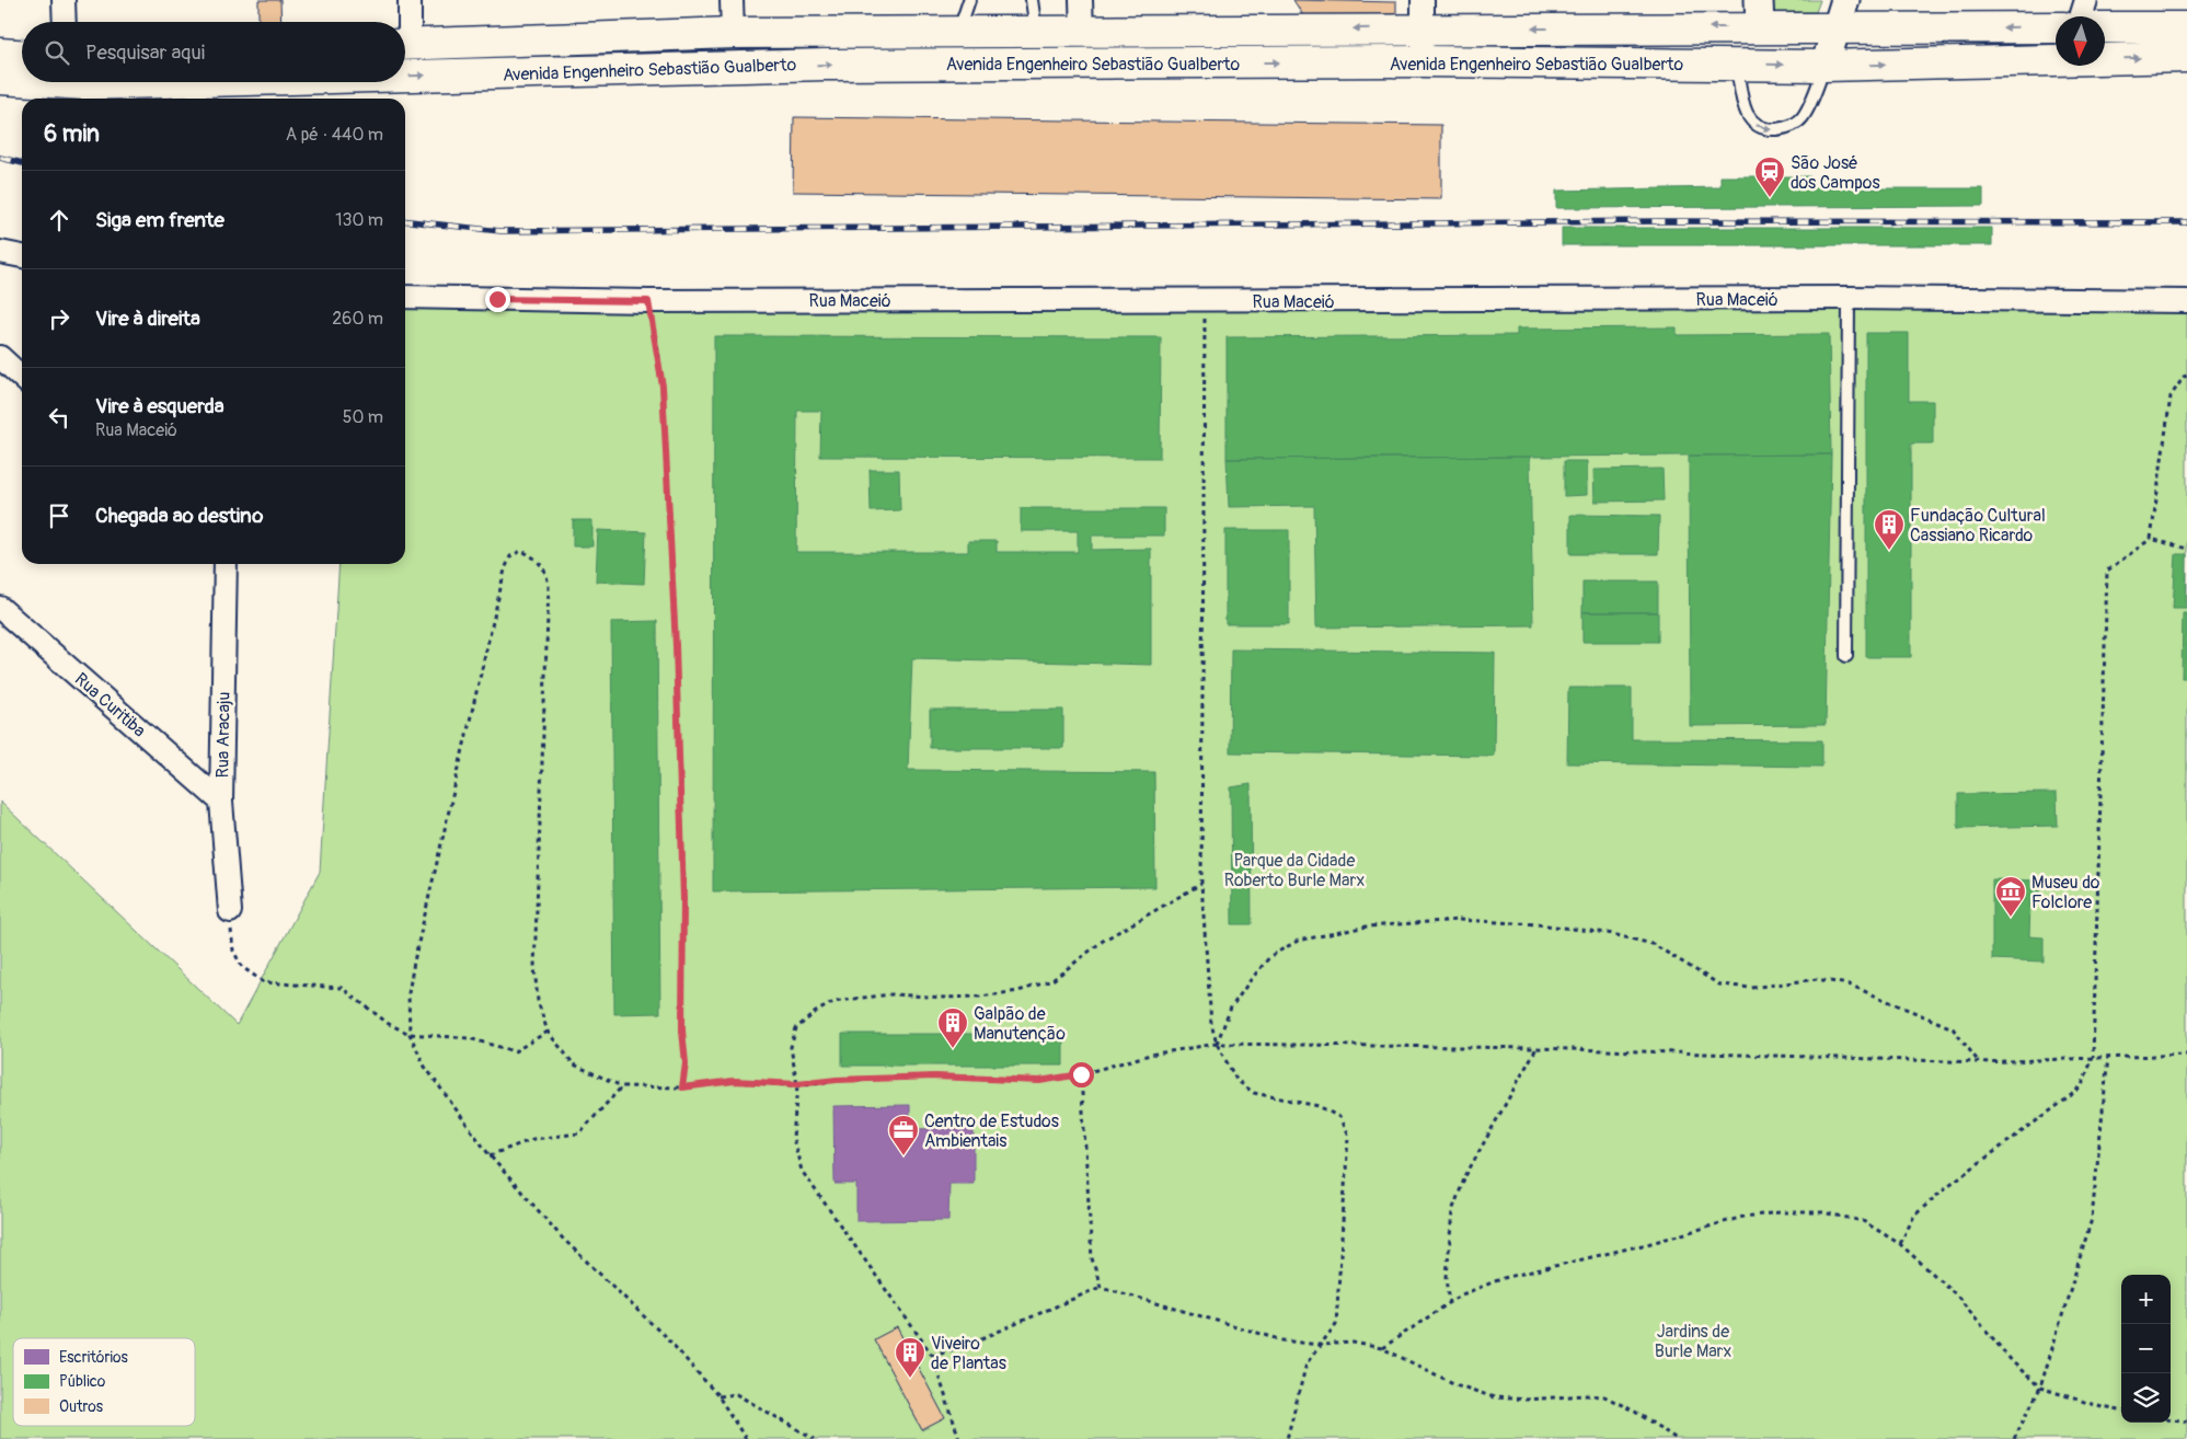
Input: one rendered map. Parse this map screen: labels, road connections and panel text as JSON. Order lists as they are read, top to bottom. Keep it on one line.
{"streets":{"main road":["Avenida Engenheiro Sebastião Gualberto"],"street":["Rua Maceió","Rua Curitiba","Rua Aracaju"]},"crossings":[["Rua Curitiba","Rua Aracaju"]],"parks":["Parque da Cidade Roberto Burle Marx","Jardins de Burle Marx"],"places":{"station":["São José dos Campos"],"building":["Fundação Cultural Cassiano Ricardo","Galpão de Manutenção","Viveiro de Plantas"],"museum":["Museu do Folclore"],"office":["Centro de Estudos Ambientais"]},"legend":["Escritórios","Público","Outros"],"north":"bottom","page":{"search":"Pesquisar aqui","heading":["6 min","A pé · 440 m"],"list":[["Siga em frente","130 m"],["Vire à direita","260 m"],["Vire à esquerda","Rua Maceió","50 m"],"Chegada ao destino"],"map_buttons":["+","−"]}}
